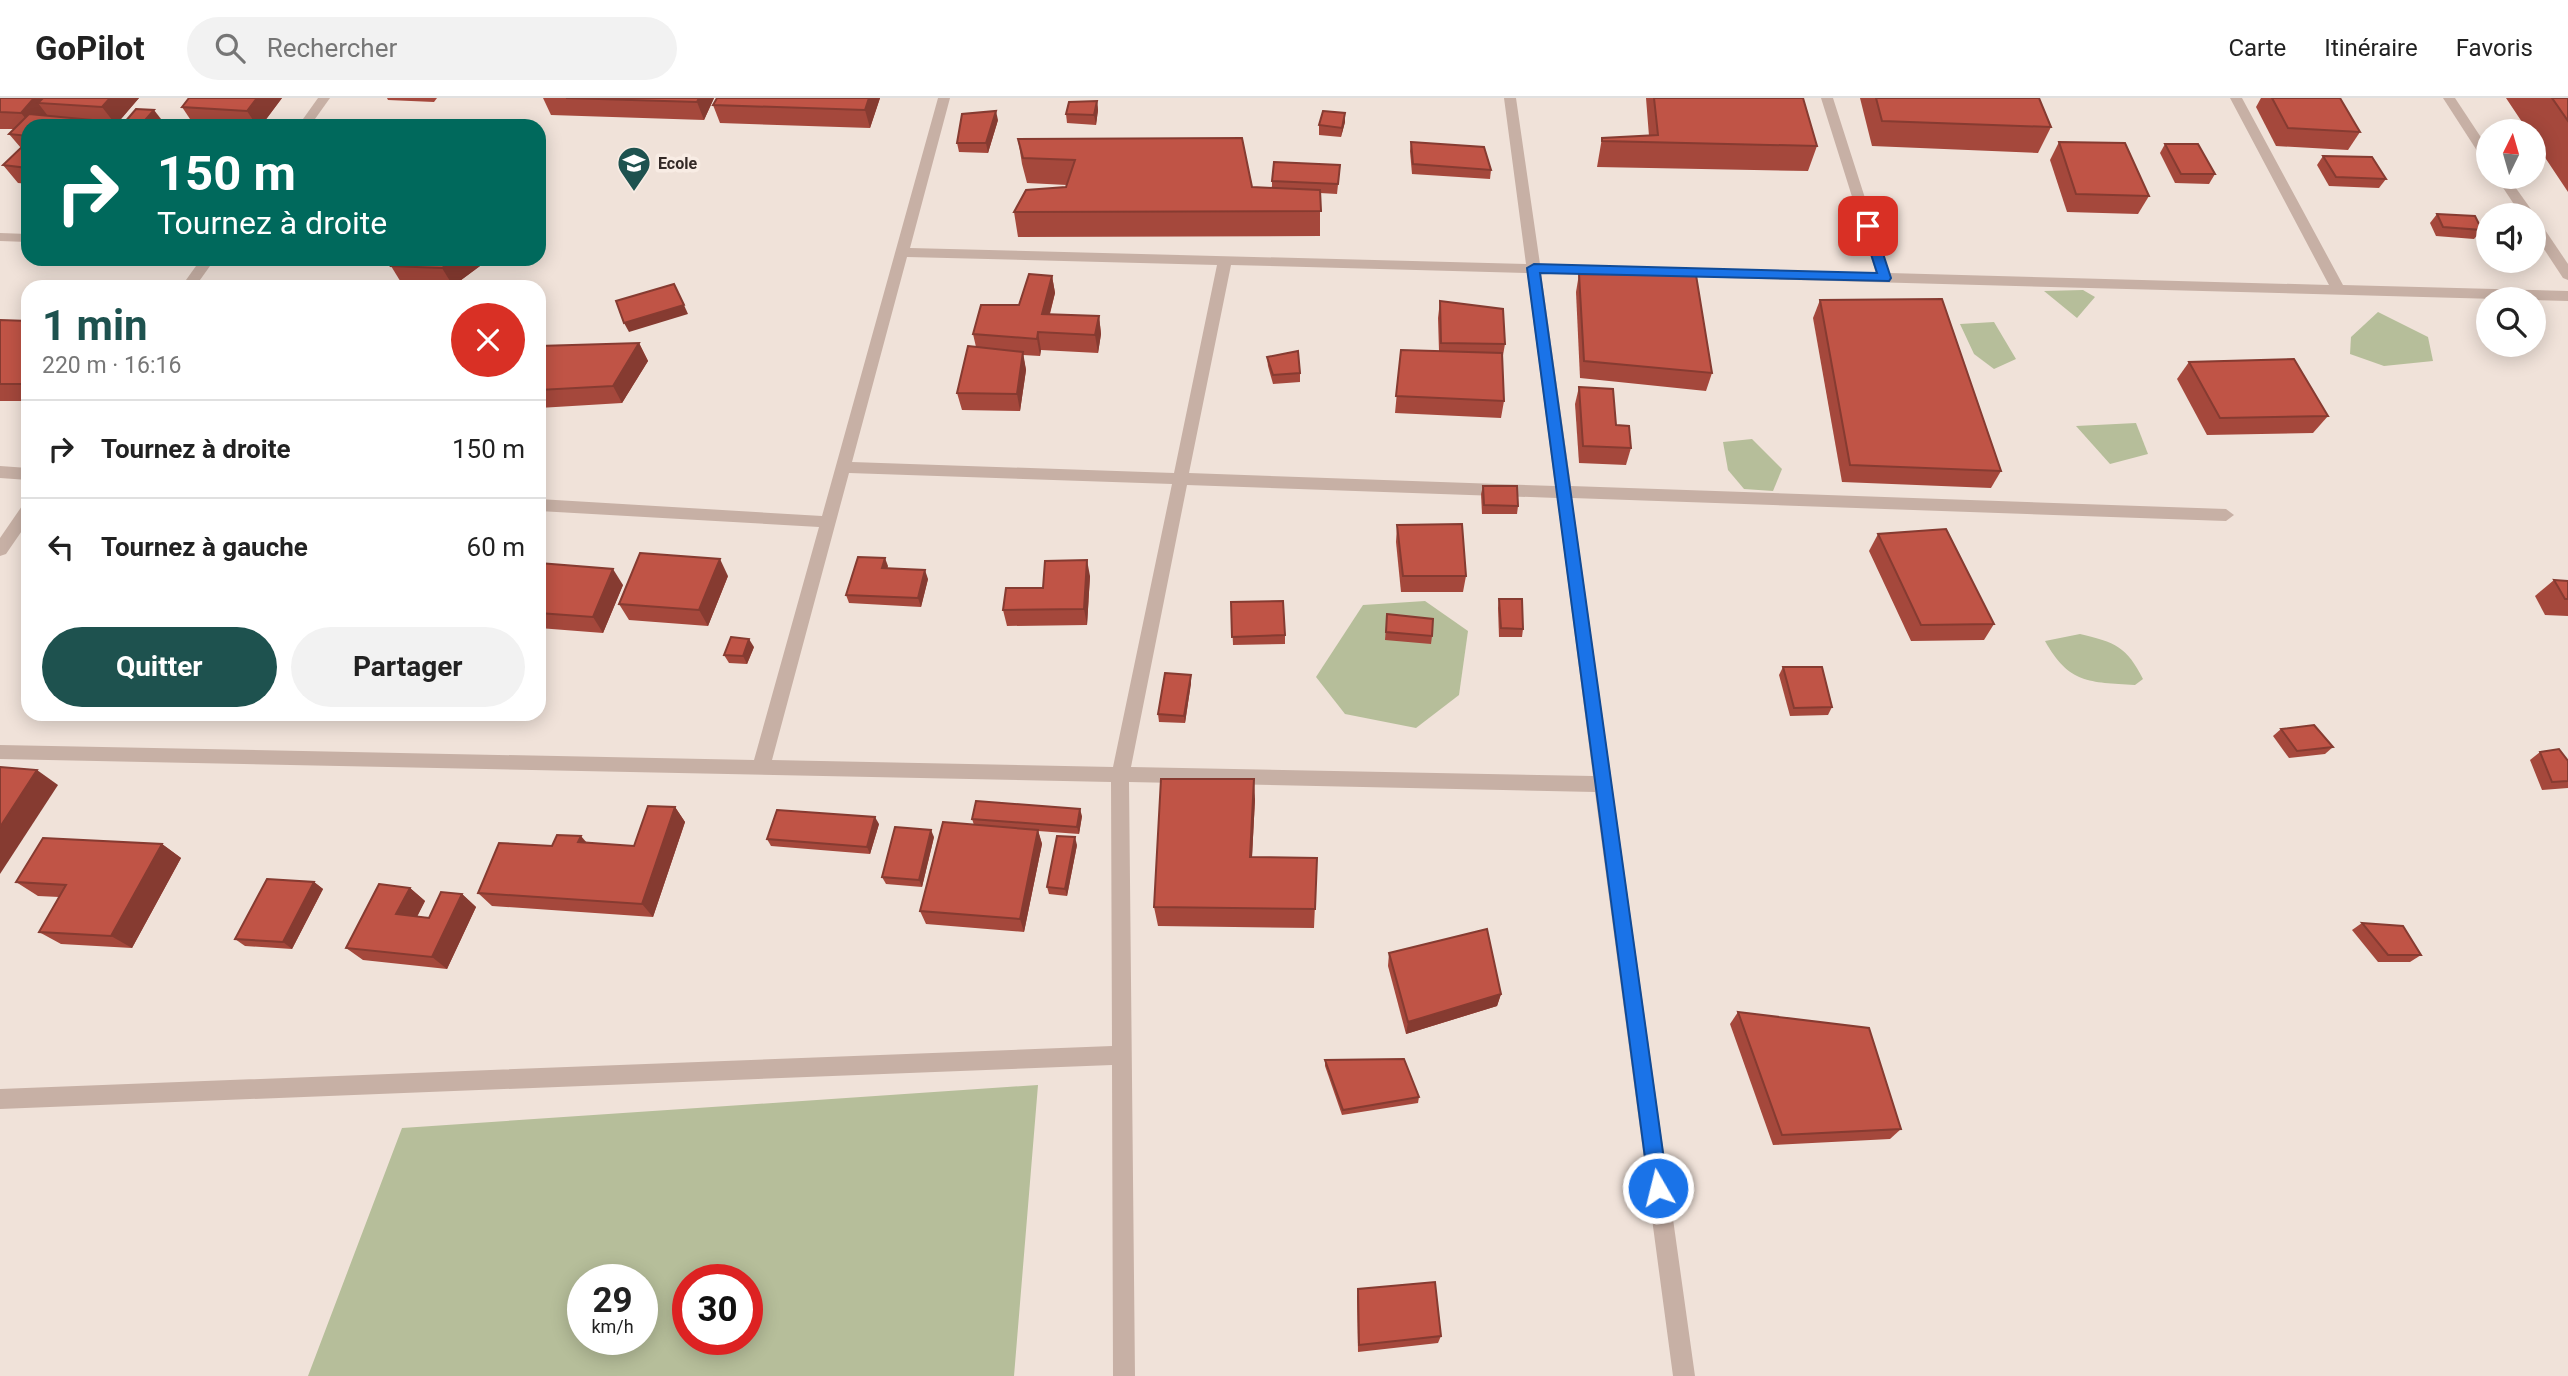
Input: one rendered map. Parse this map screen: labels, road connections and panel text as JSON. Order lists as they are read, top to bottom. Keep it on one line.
{"places":{"school or university":["Ecole"]},"north":"top","page":{"header":"GoPilot","search":"Rechercher","nav":["Carte","Itinéraire","Favoris"],"turn":["150 m","Tournez à droite"],"heading":["1 min","220 m · 16:16"],"list":[{"name":"Tournez à droite","value":"150 m"},{"name":"Tournez à gauche","value":"60 m"}],"buttons":["Quitter","Partager"],"speed":"29 km/h","limit":"30"}}
